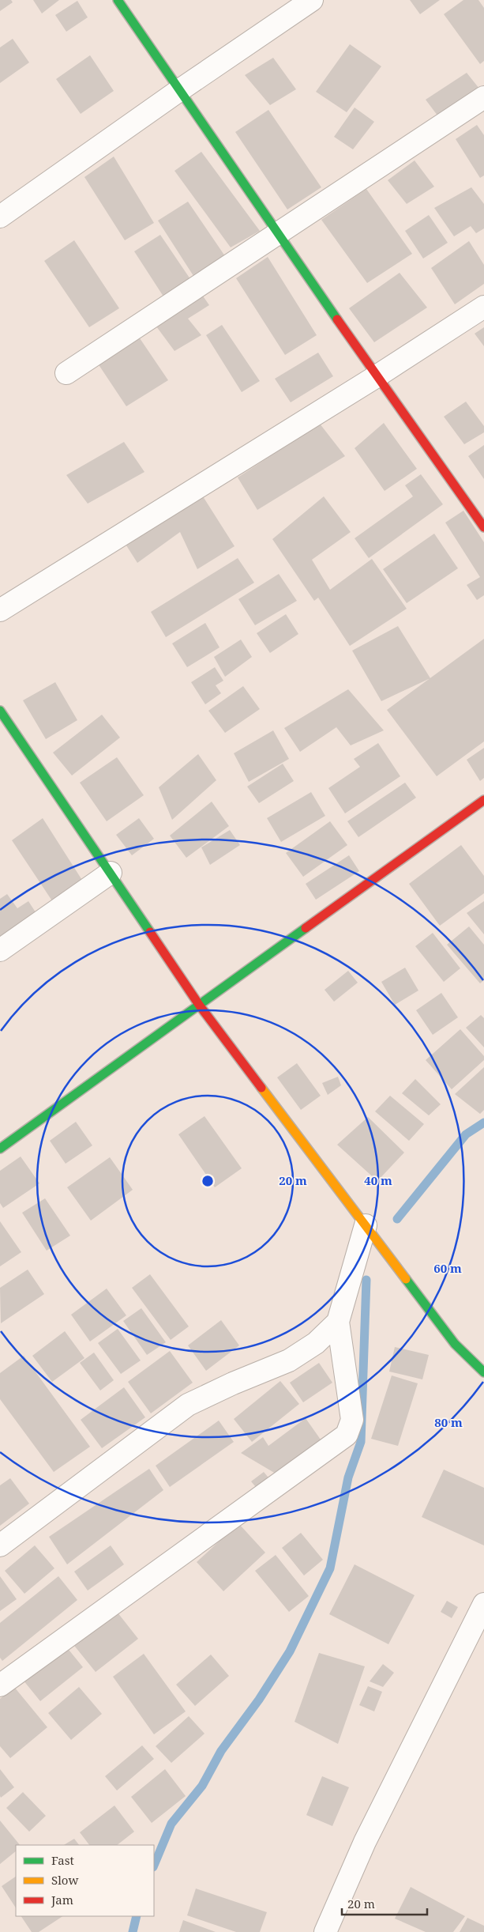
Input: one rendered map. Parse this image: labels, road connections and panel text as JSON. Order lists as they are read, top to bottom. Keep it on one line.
{"legend":["Fast","Slow","Jam"],"scale_bar":"20 m","rings":["20 m","40 m","60 m","80 m"]}
